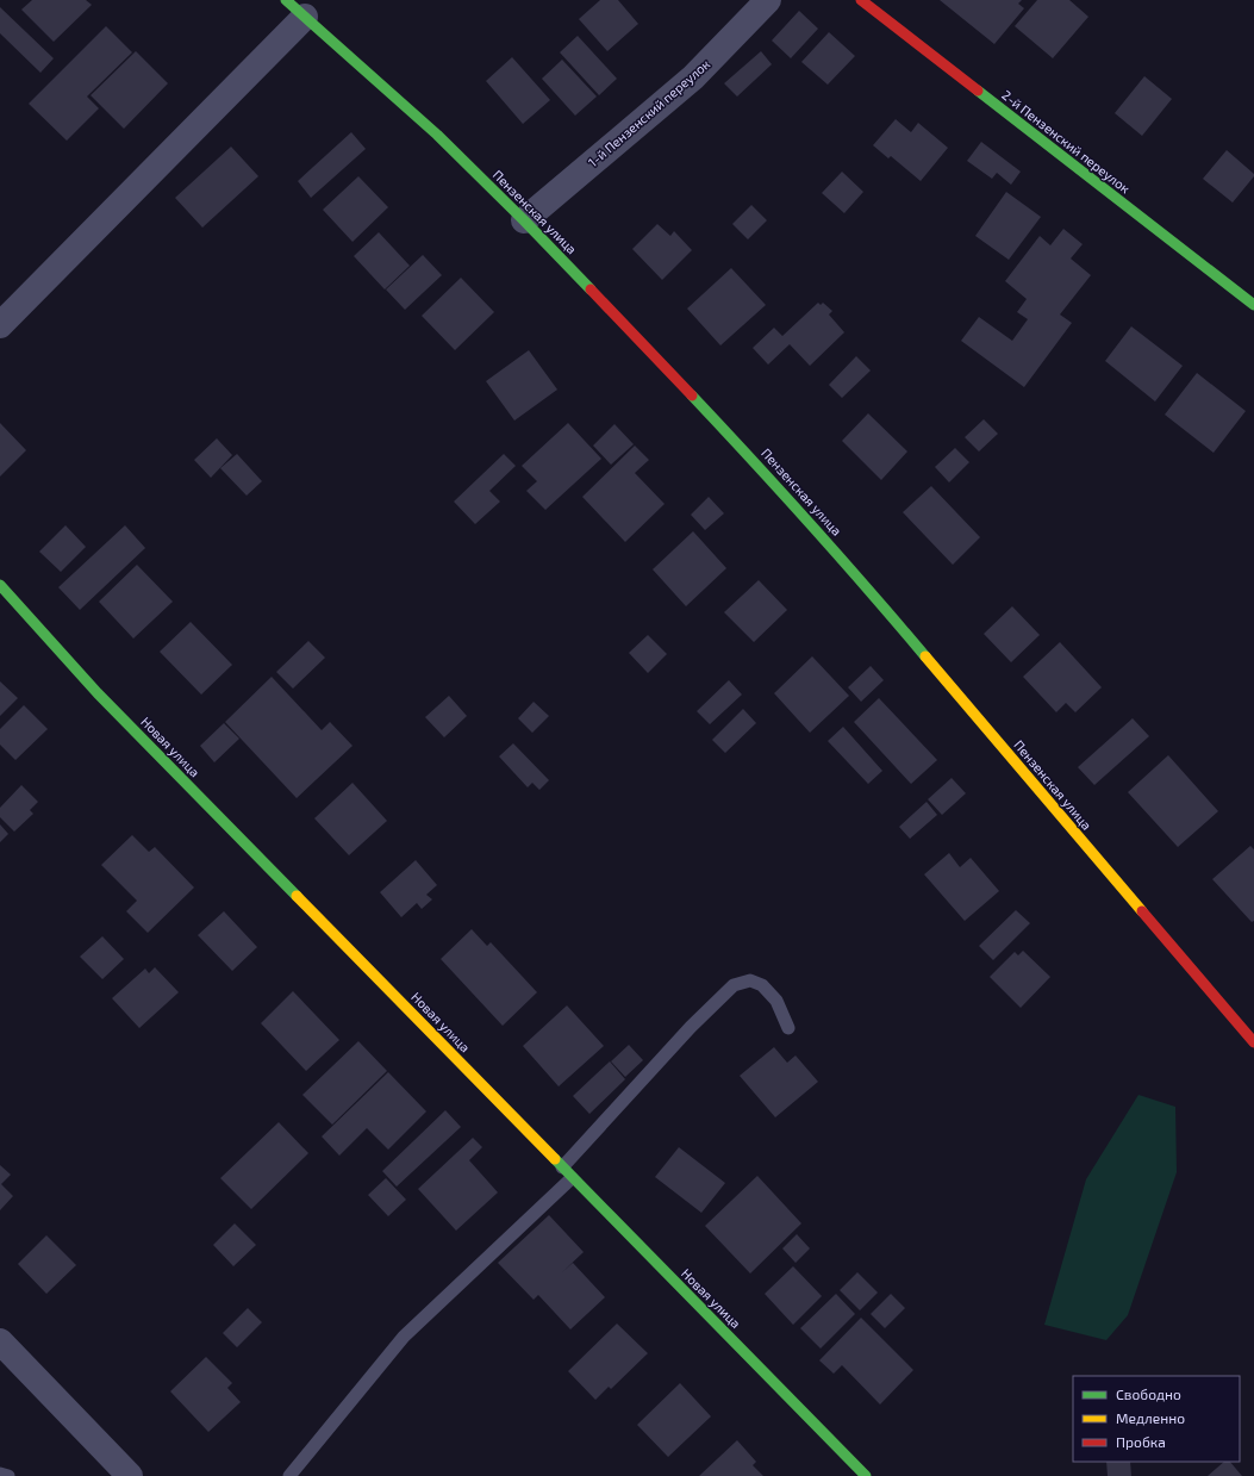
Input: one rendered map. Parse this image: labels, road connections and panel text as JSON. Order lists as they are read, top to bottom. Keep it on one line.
{"streets":{"street":["1-й Пензенский переулок","2-й Пензенский переулок","Пензенская улица","Новая улица"]},"crossings":[["1-й Пензенский переулок","Пензенская улица"]],"legend":["Свободно","Медленно","Пробка"]}
